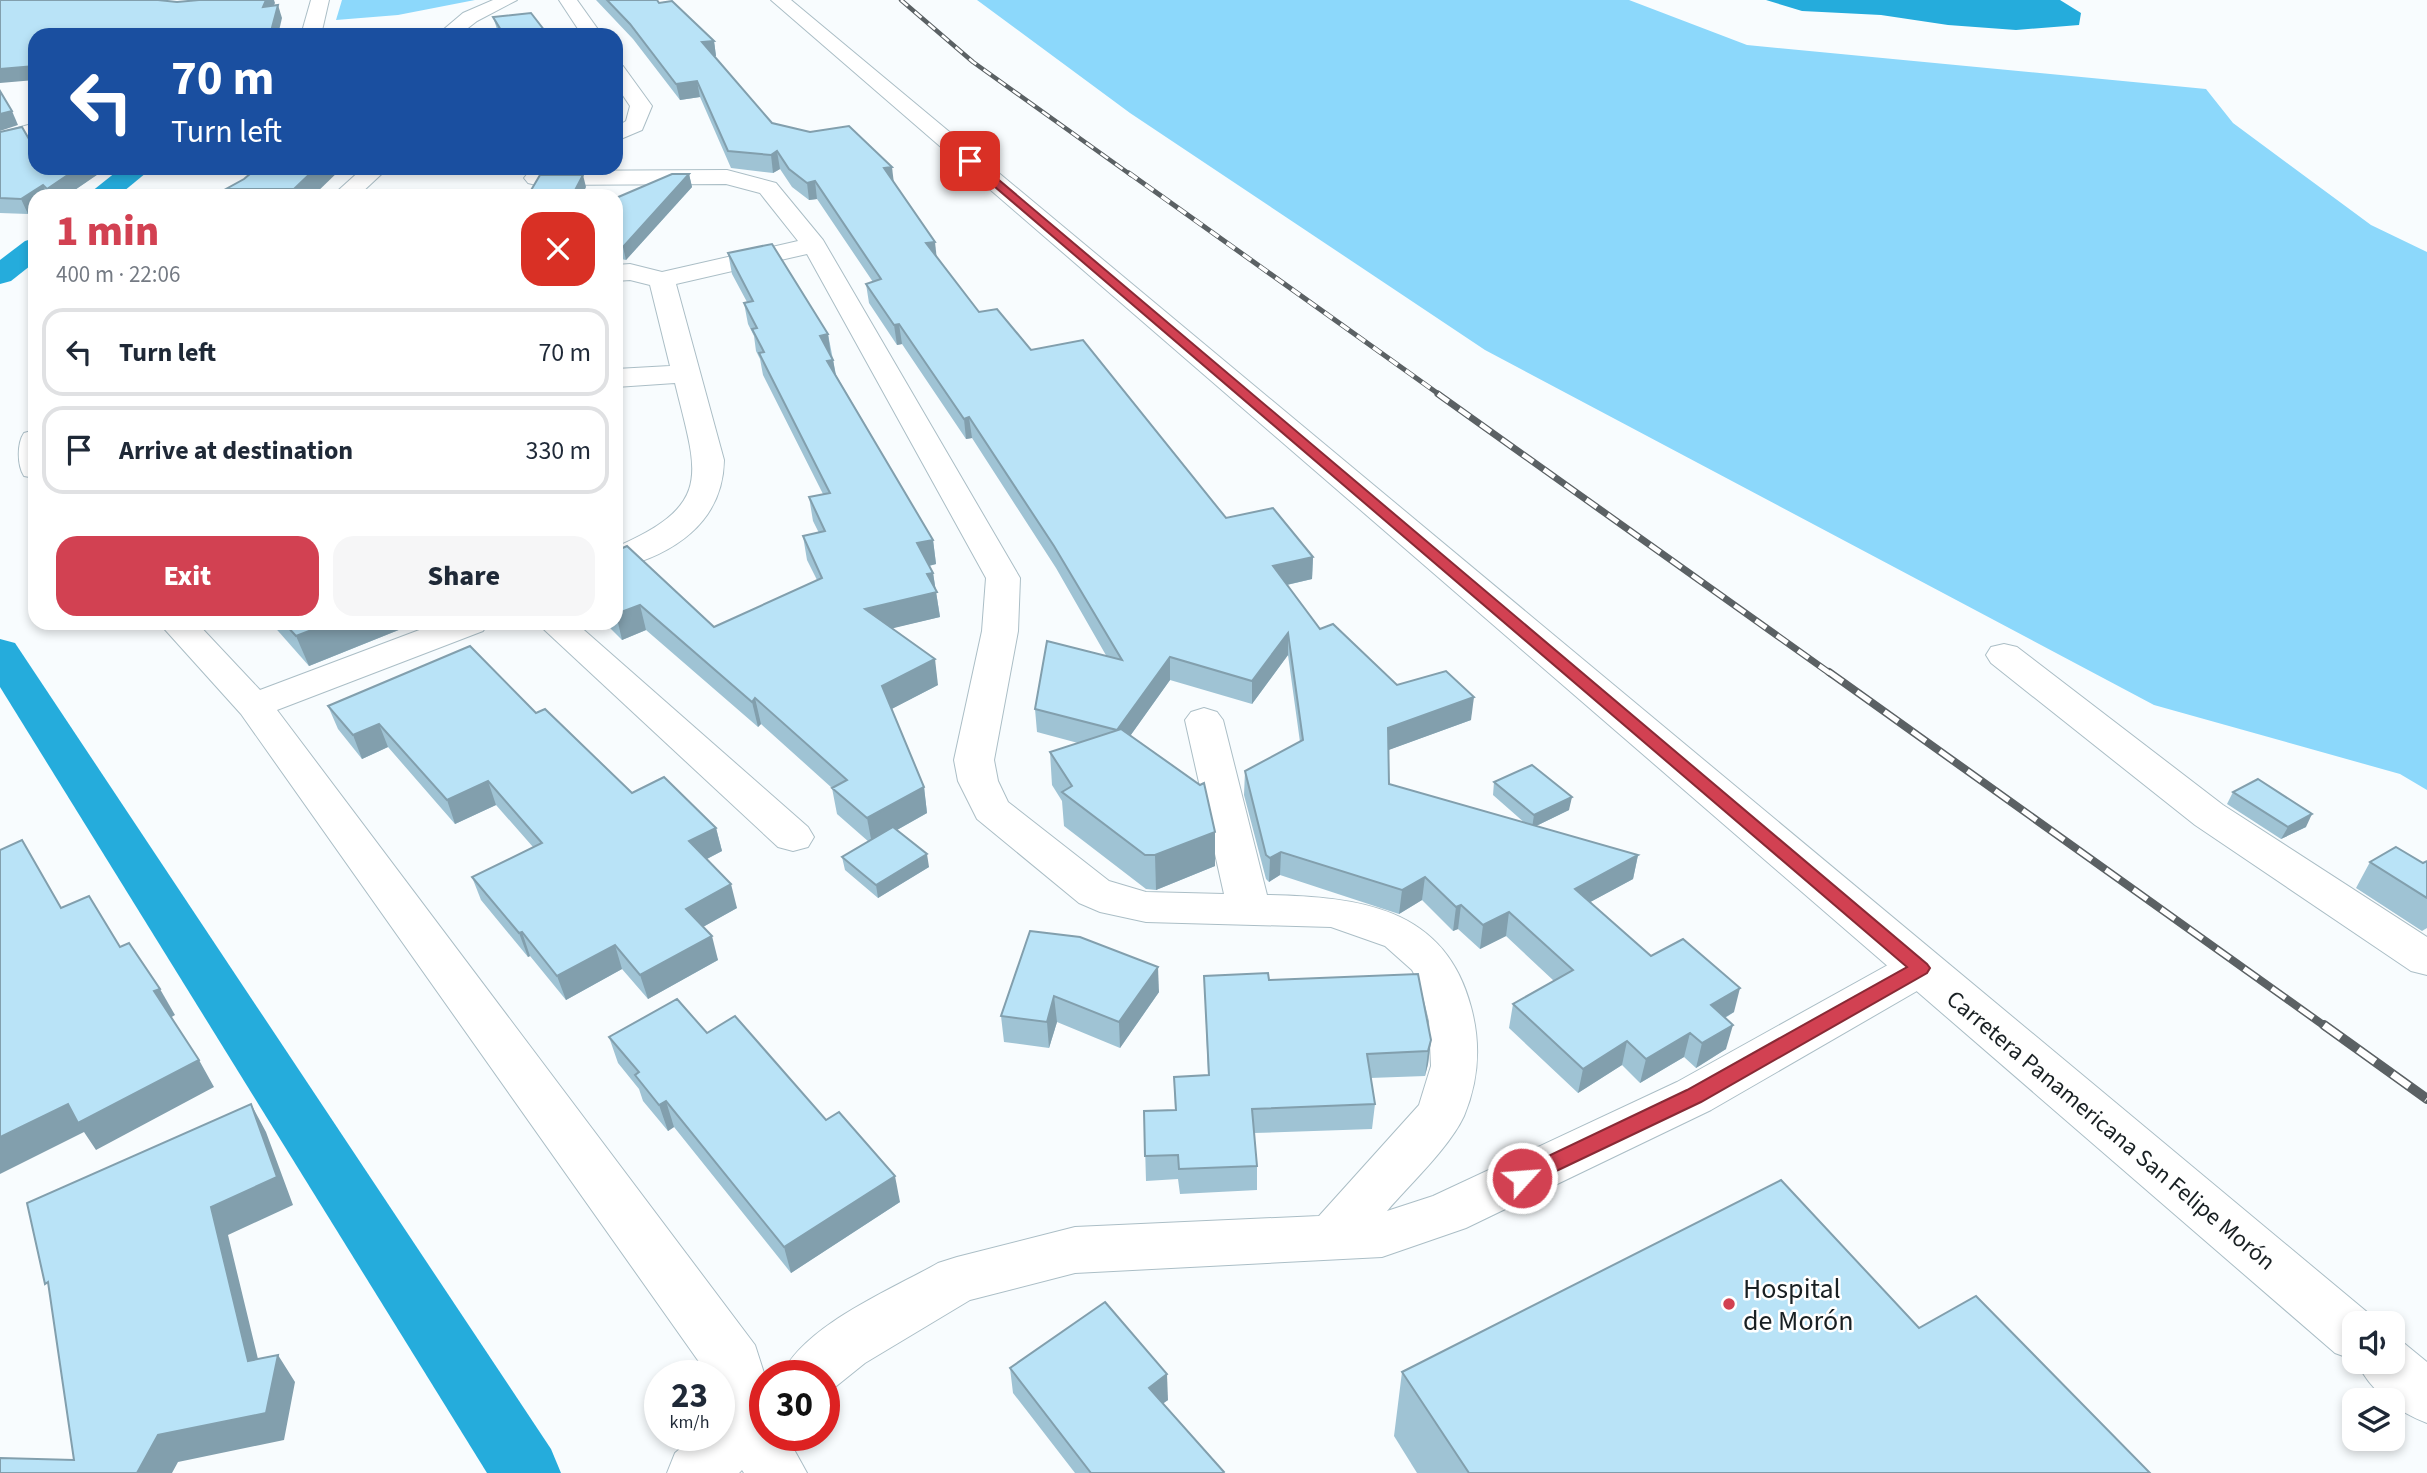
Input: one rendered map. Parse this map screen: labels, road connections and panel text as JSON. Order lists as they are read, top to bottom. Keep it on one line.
{"streets":{"street":["Carretera Panamericana San Felipe Morón"]},"places":["Hospital de Morón"],"page":{"turn":["70 m","Turn left"],"heading":["1 min","400 m · 22:06"],"list":[{"name":"Turn left","value":"70 m"},{"name":"Arrive at destination","value":"330 m"}],"buttons":["Exit","Share"],"speed":"23 km/h","limit":"30"}}
